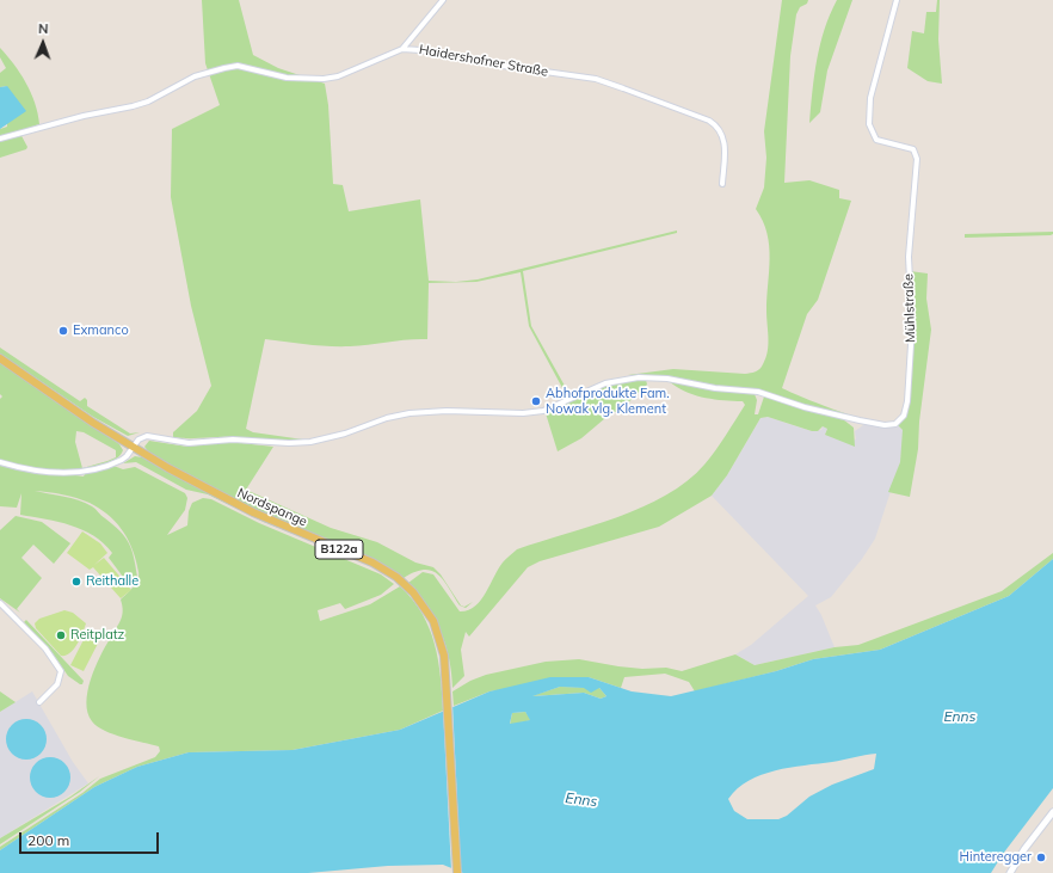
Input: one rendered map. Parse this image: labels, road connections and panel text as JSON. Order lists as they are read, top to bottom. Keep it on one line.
{"streets":{"main road":["Nordspange","B122a"],"street":["Haidershofner Straße","Mühlstraße"]},"crossings":[["Mühlstraße","Nordspange"]],"water":["Enns"],"places":["Exmanco","Abhofprodukte Fam. Nowak vlg. Klement","Reithalle","Reitplatz","Hinteregger"],"scale_bar":"200 m","north":"top"}
